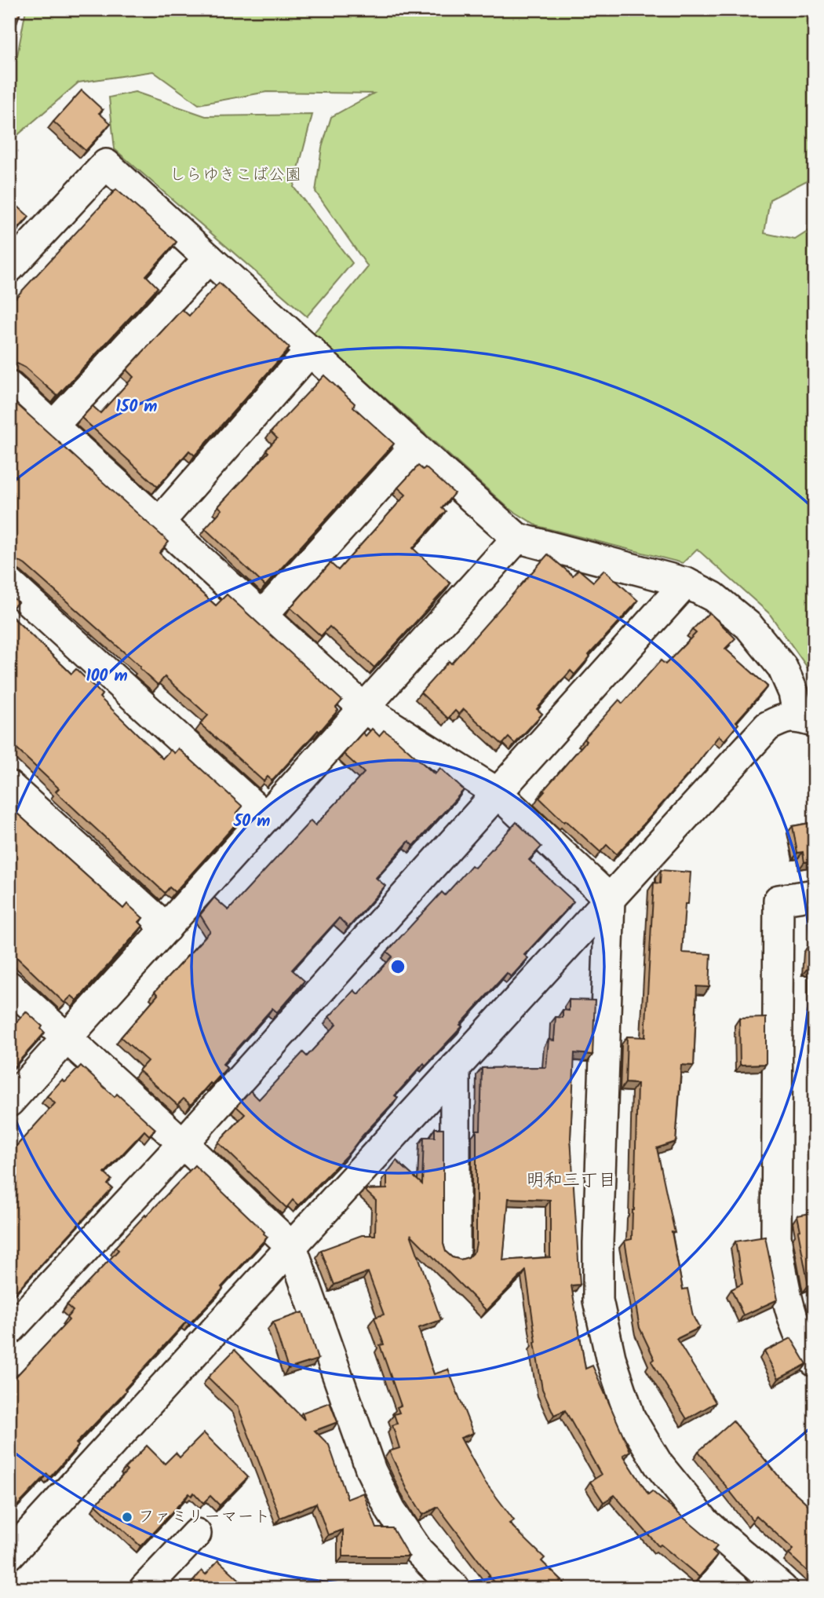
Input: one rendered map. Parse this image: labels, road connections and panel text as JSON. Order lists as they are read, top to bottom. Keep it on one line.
{"districts":["明和三丁目"],"parks":["しらゆきこば公園"],"places":["ファミリーマート"],"rings":["150 m","100 m","50 m"]}
